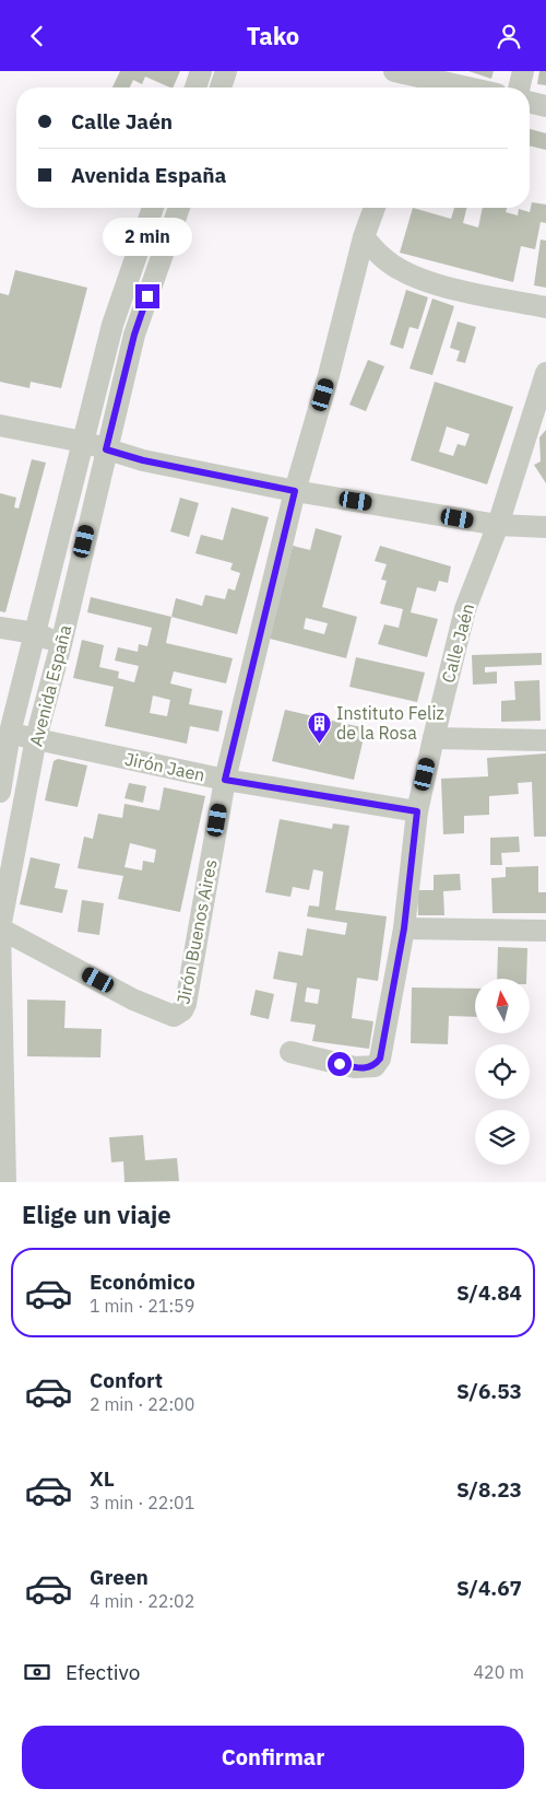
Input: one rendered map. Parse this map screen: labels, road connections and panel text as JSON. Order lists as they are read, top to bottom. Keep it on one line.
{"streets":{"street":["Calle Jaén","Avenida España","Jirón Jaen","Jirón Buenos Aires"]},"crossings":[["Calle Jaén","Jirón Jaen"],["Avenida España","Jirón Jaen"],["Avenida España","Jirón Buenos Aires"],["Jirón Jaen","Jirón Buenos Aires"]],"places":{"building":["Instituto Feliz de la Rosa"]},"north":"top","page":{"header":"Tako","banner":["Calle Jaén","Avenida España"],"bubble":"2 min","heading":"Elige un viaje","list":[{"name":"Económico","note":"1 min · 21:59","value":"S/4.84"},{"name":"Confort","note":"2 min · 22:00","value":"S/6.53"},{"name":"XL","note":"3 min · 22:01","value":"S/8.23"},{"name":"Green","note":"4 min · 22:02","value":"S/4.67"}],"pay":["Efectivo","420 m"],"buttons":"Confirmar"}}
